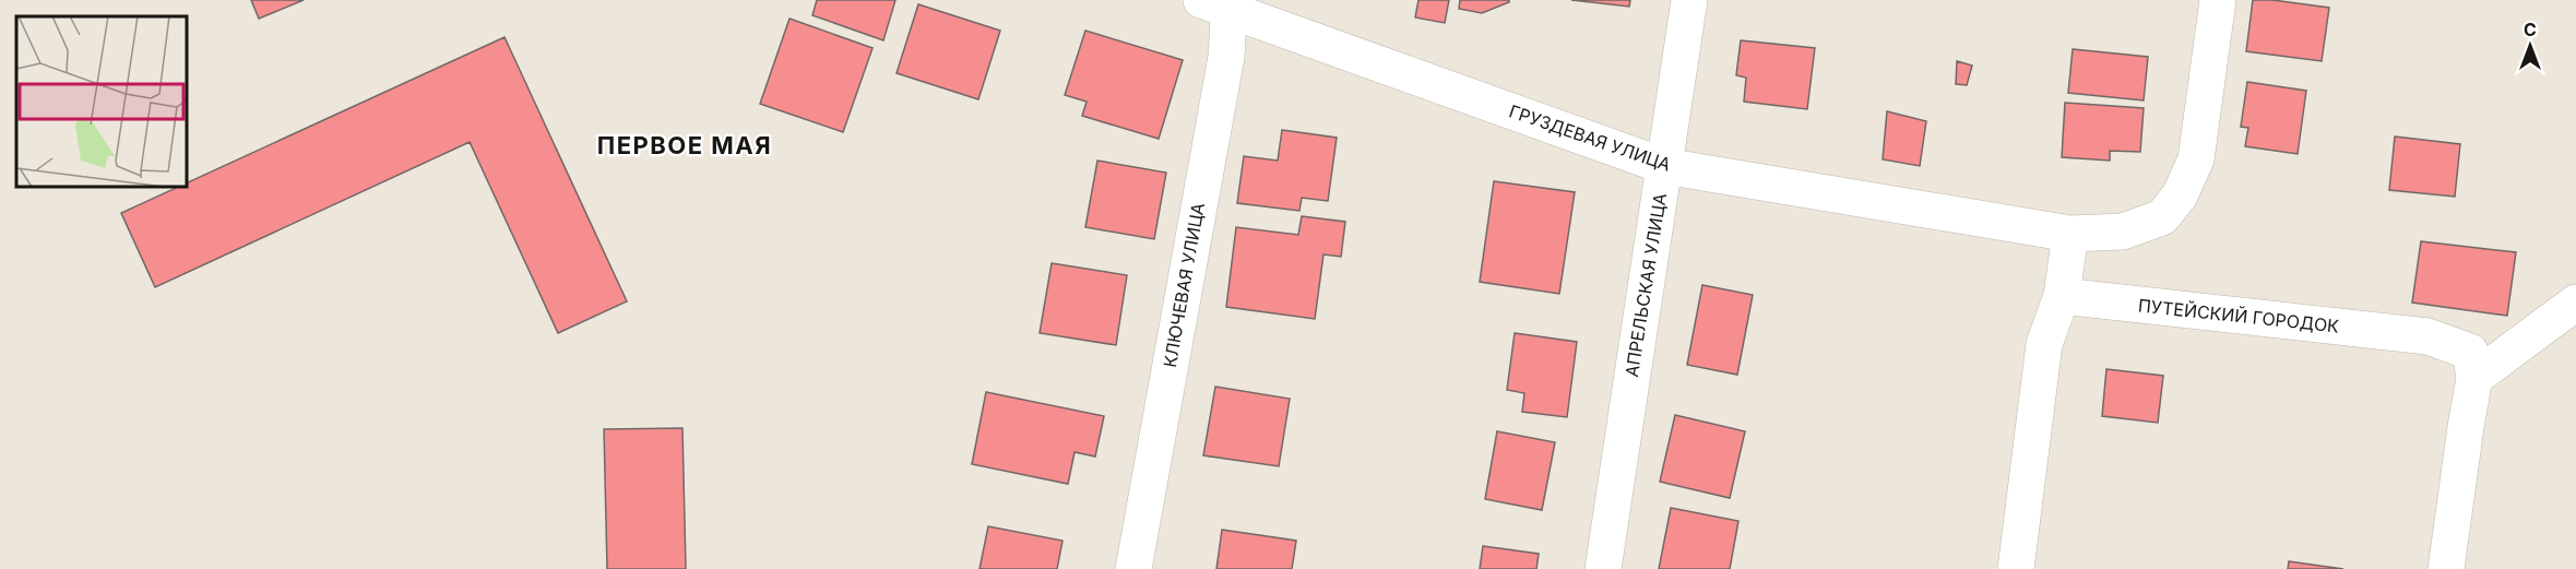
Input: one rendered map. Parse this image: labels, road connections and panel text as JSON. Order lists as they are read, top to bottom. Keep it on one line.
{"streets":{"street":["ГРУЗДЕВАЯ УЛИЦА","КЛЮЧЕВАЯ УЛИЦА","АПРЕЛЬСКАЯ УЛИЦА","ПУТЕЙСКИЙ ГОРОДОК"]},"crossings":[["ГРУЗДЕВАЯ УЛИЦА","КЛЮЧЕВАЯ УЛИЦА"],["ГРУЗДЕВАЯ УЛИЦА","АПРЕЛЬСКАЯ УЛИЦА"]],"districts":["ПЕРВОЕ МАЯ"],"north":"top"}
